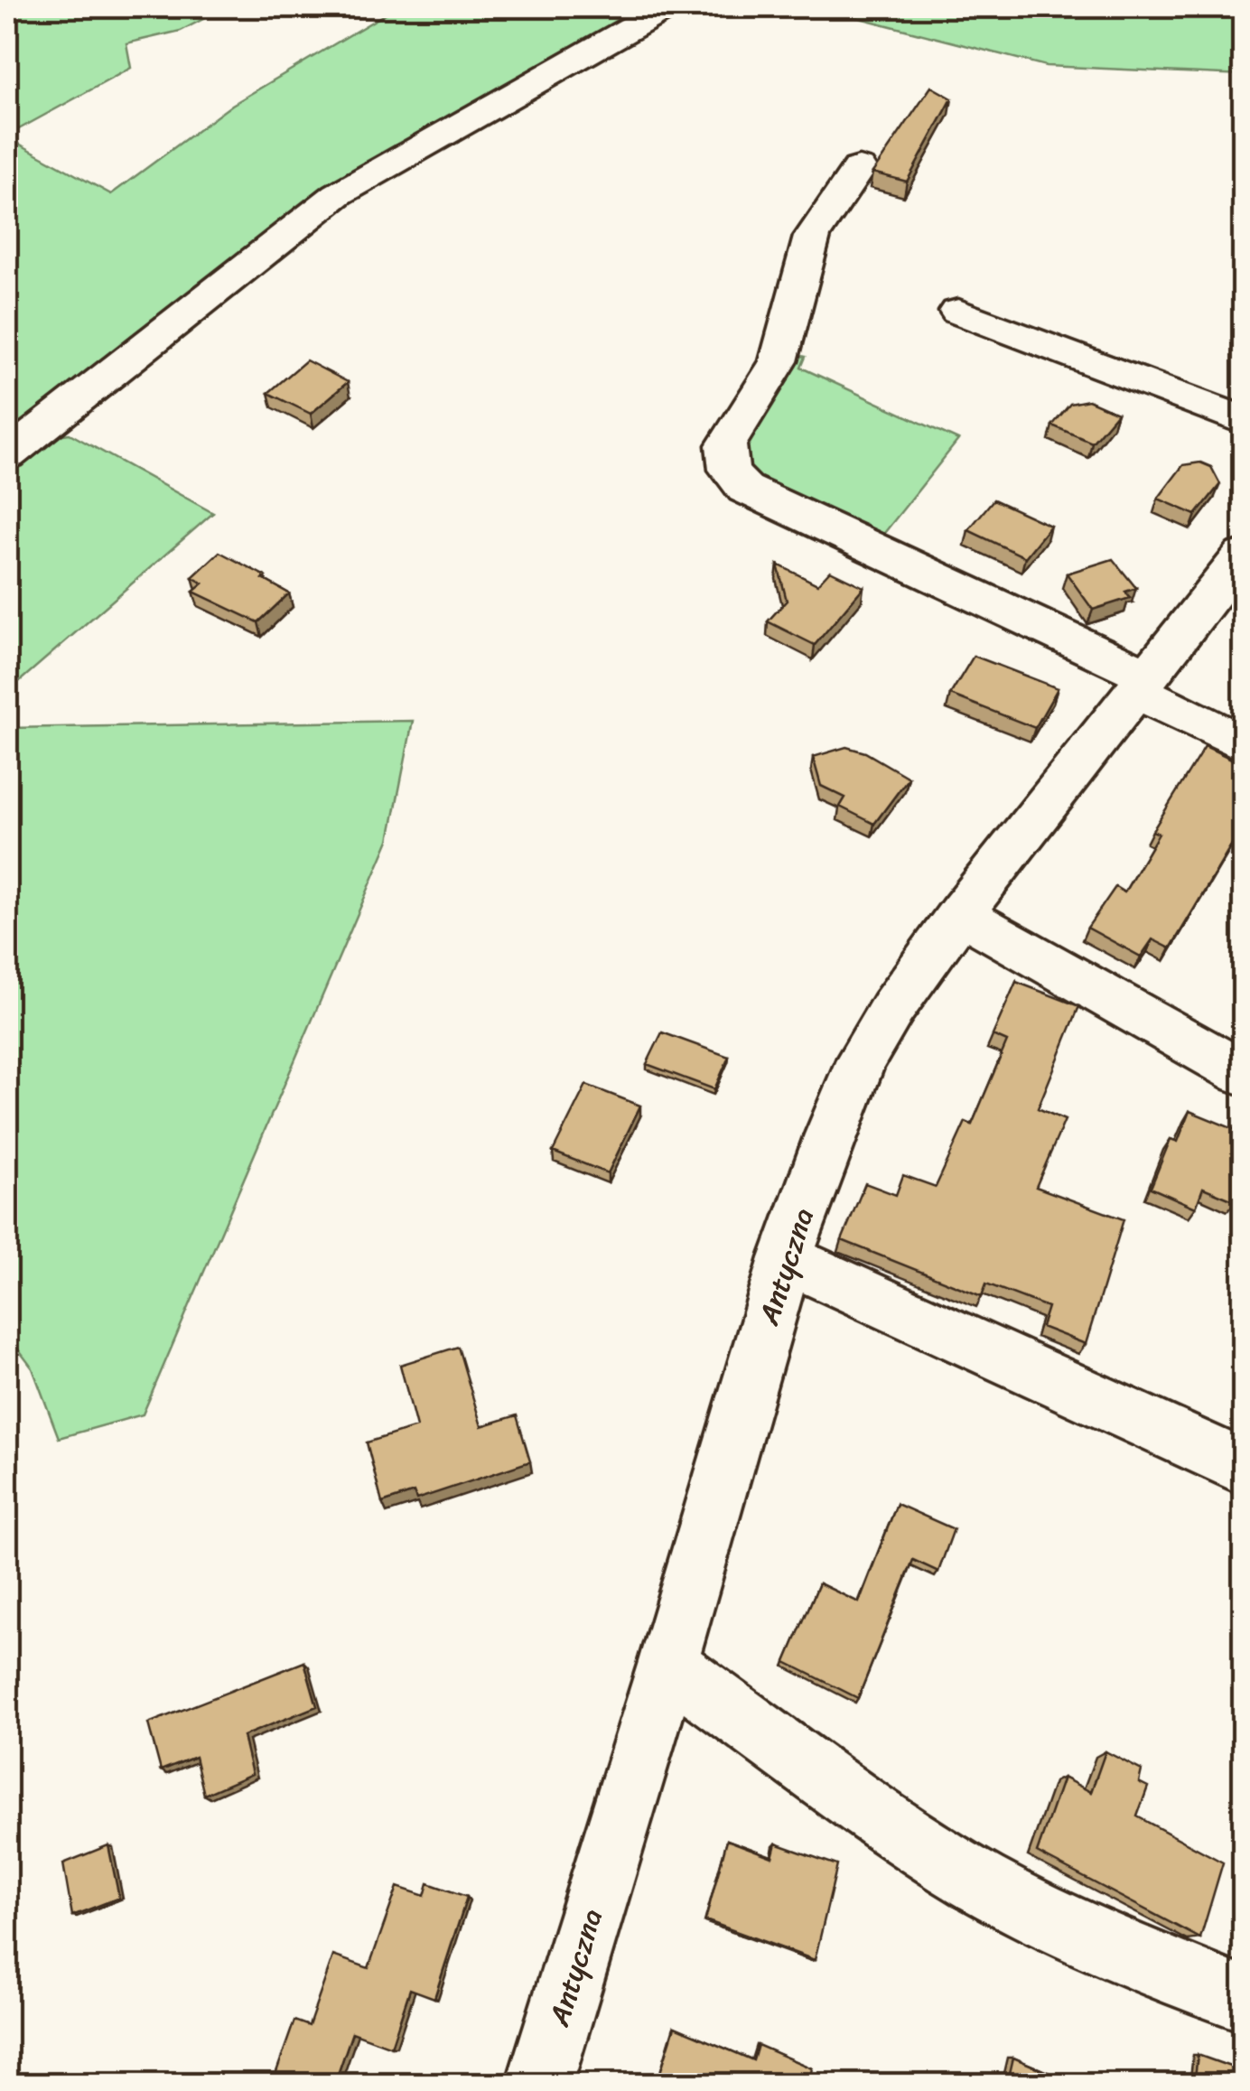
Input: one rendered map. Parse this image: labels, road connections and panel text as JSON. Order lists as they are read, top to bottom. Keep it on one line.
{"streets":{"street":["Antyczna"]}}
